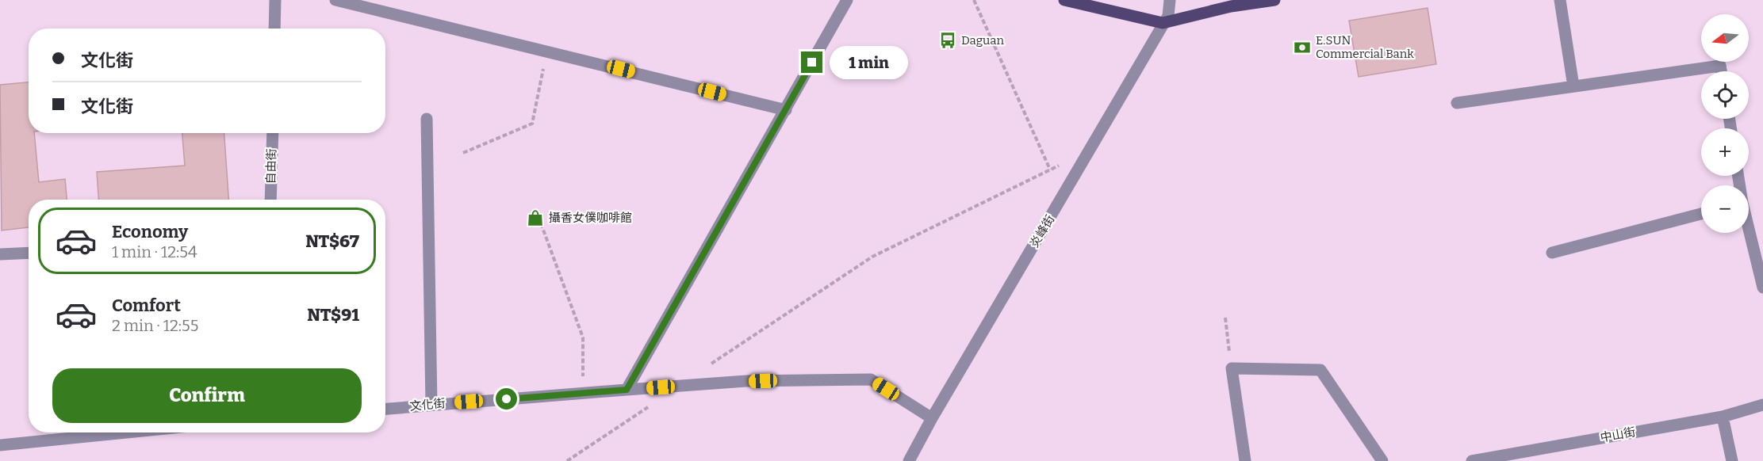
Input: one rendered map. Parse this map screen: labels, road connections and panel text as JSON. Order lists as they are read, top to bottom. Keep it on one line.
{"streets":{"street":["自由街","炎峰街","文化街","中山街"]},"crossings":[["炎峰街","文化街"]],"places":{"bus stop":["Daguan"],"bank":["E.SUN Commercial Bank"],"shop":["攝香女僕咖啡館"]},"north":"left","page":{"map_buttons":["+","−"],"banner":["文化街","文化街"],"bubble":"1 min","list":[{"name":"Economy","note":"1 min · 12:54","value":"NT$67"},{"name":"Comfort","note":"2 min · 12:55","value":"NT$91"}],"buttons":"Confirm"}}
